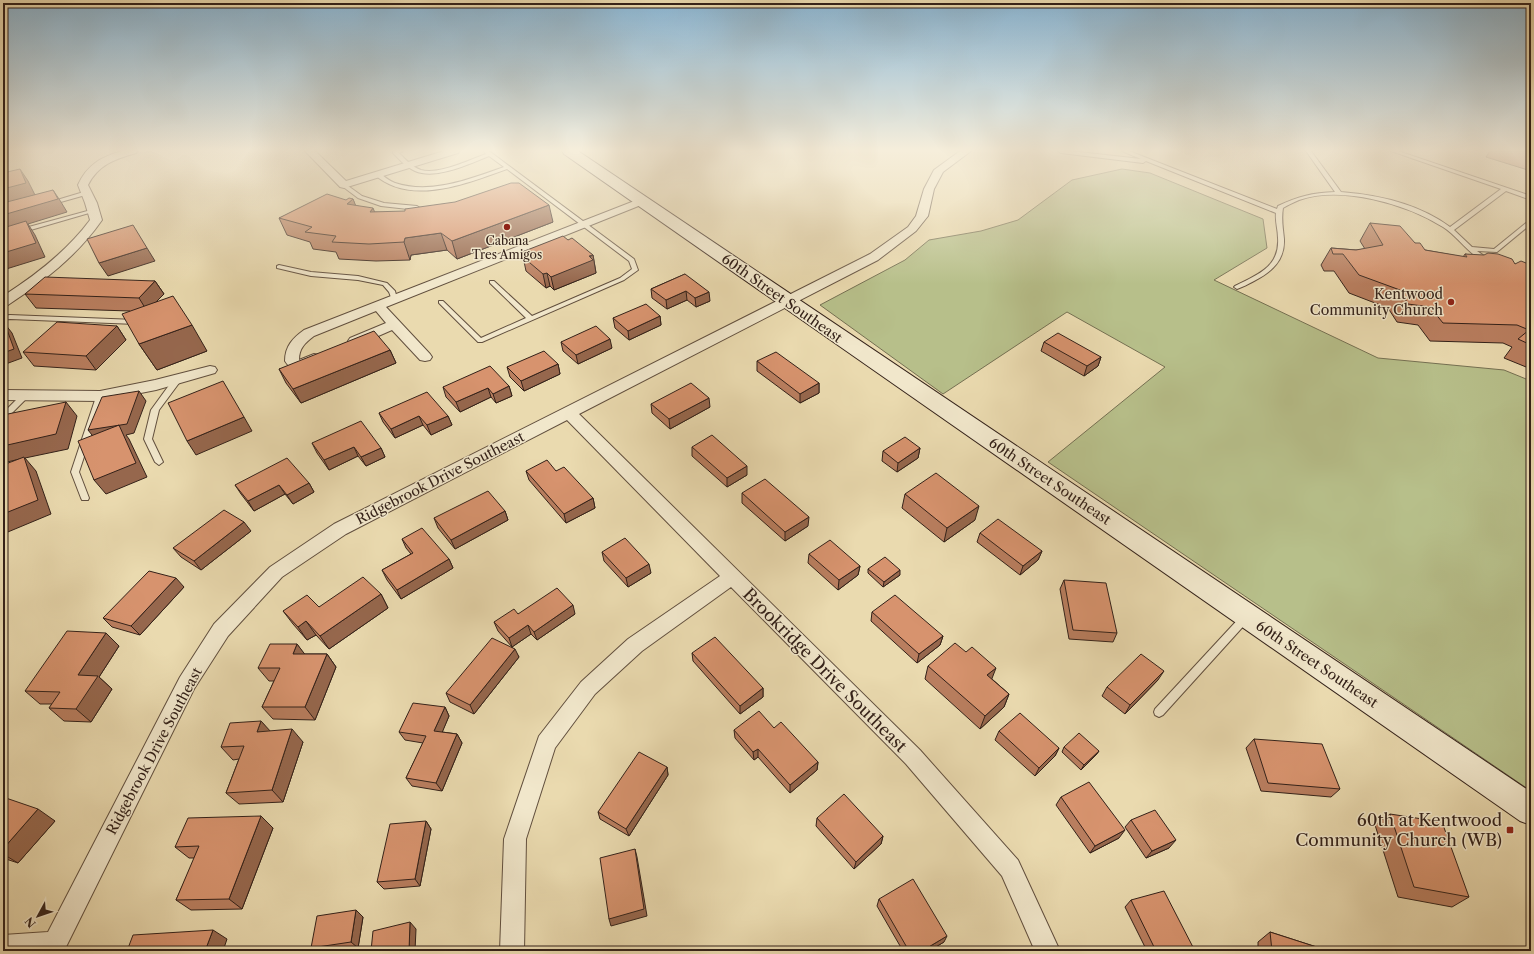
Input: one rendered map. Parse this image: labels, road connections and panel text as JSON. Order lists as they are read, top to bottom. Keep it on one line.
{"streets":{"main road":["60th Street Southeast"],"street":["Ridgebrook Drive Southeast","Brookridge Drive Southeast"]},"crossings":[["60th Street Southeast","Ridgebrook Drive Southeast"],["Ridgebrook Drive Southeast","Brookridge Drive Southeast"]],"places":{"other":["Cabana Tres Amigos","Kentwood Community Church"],"transit":["60th at Kentwood Community Church (WB)"]},"north":"bottom left"}
